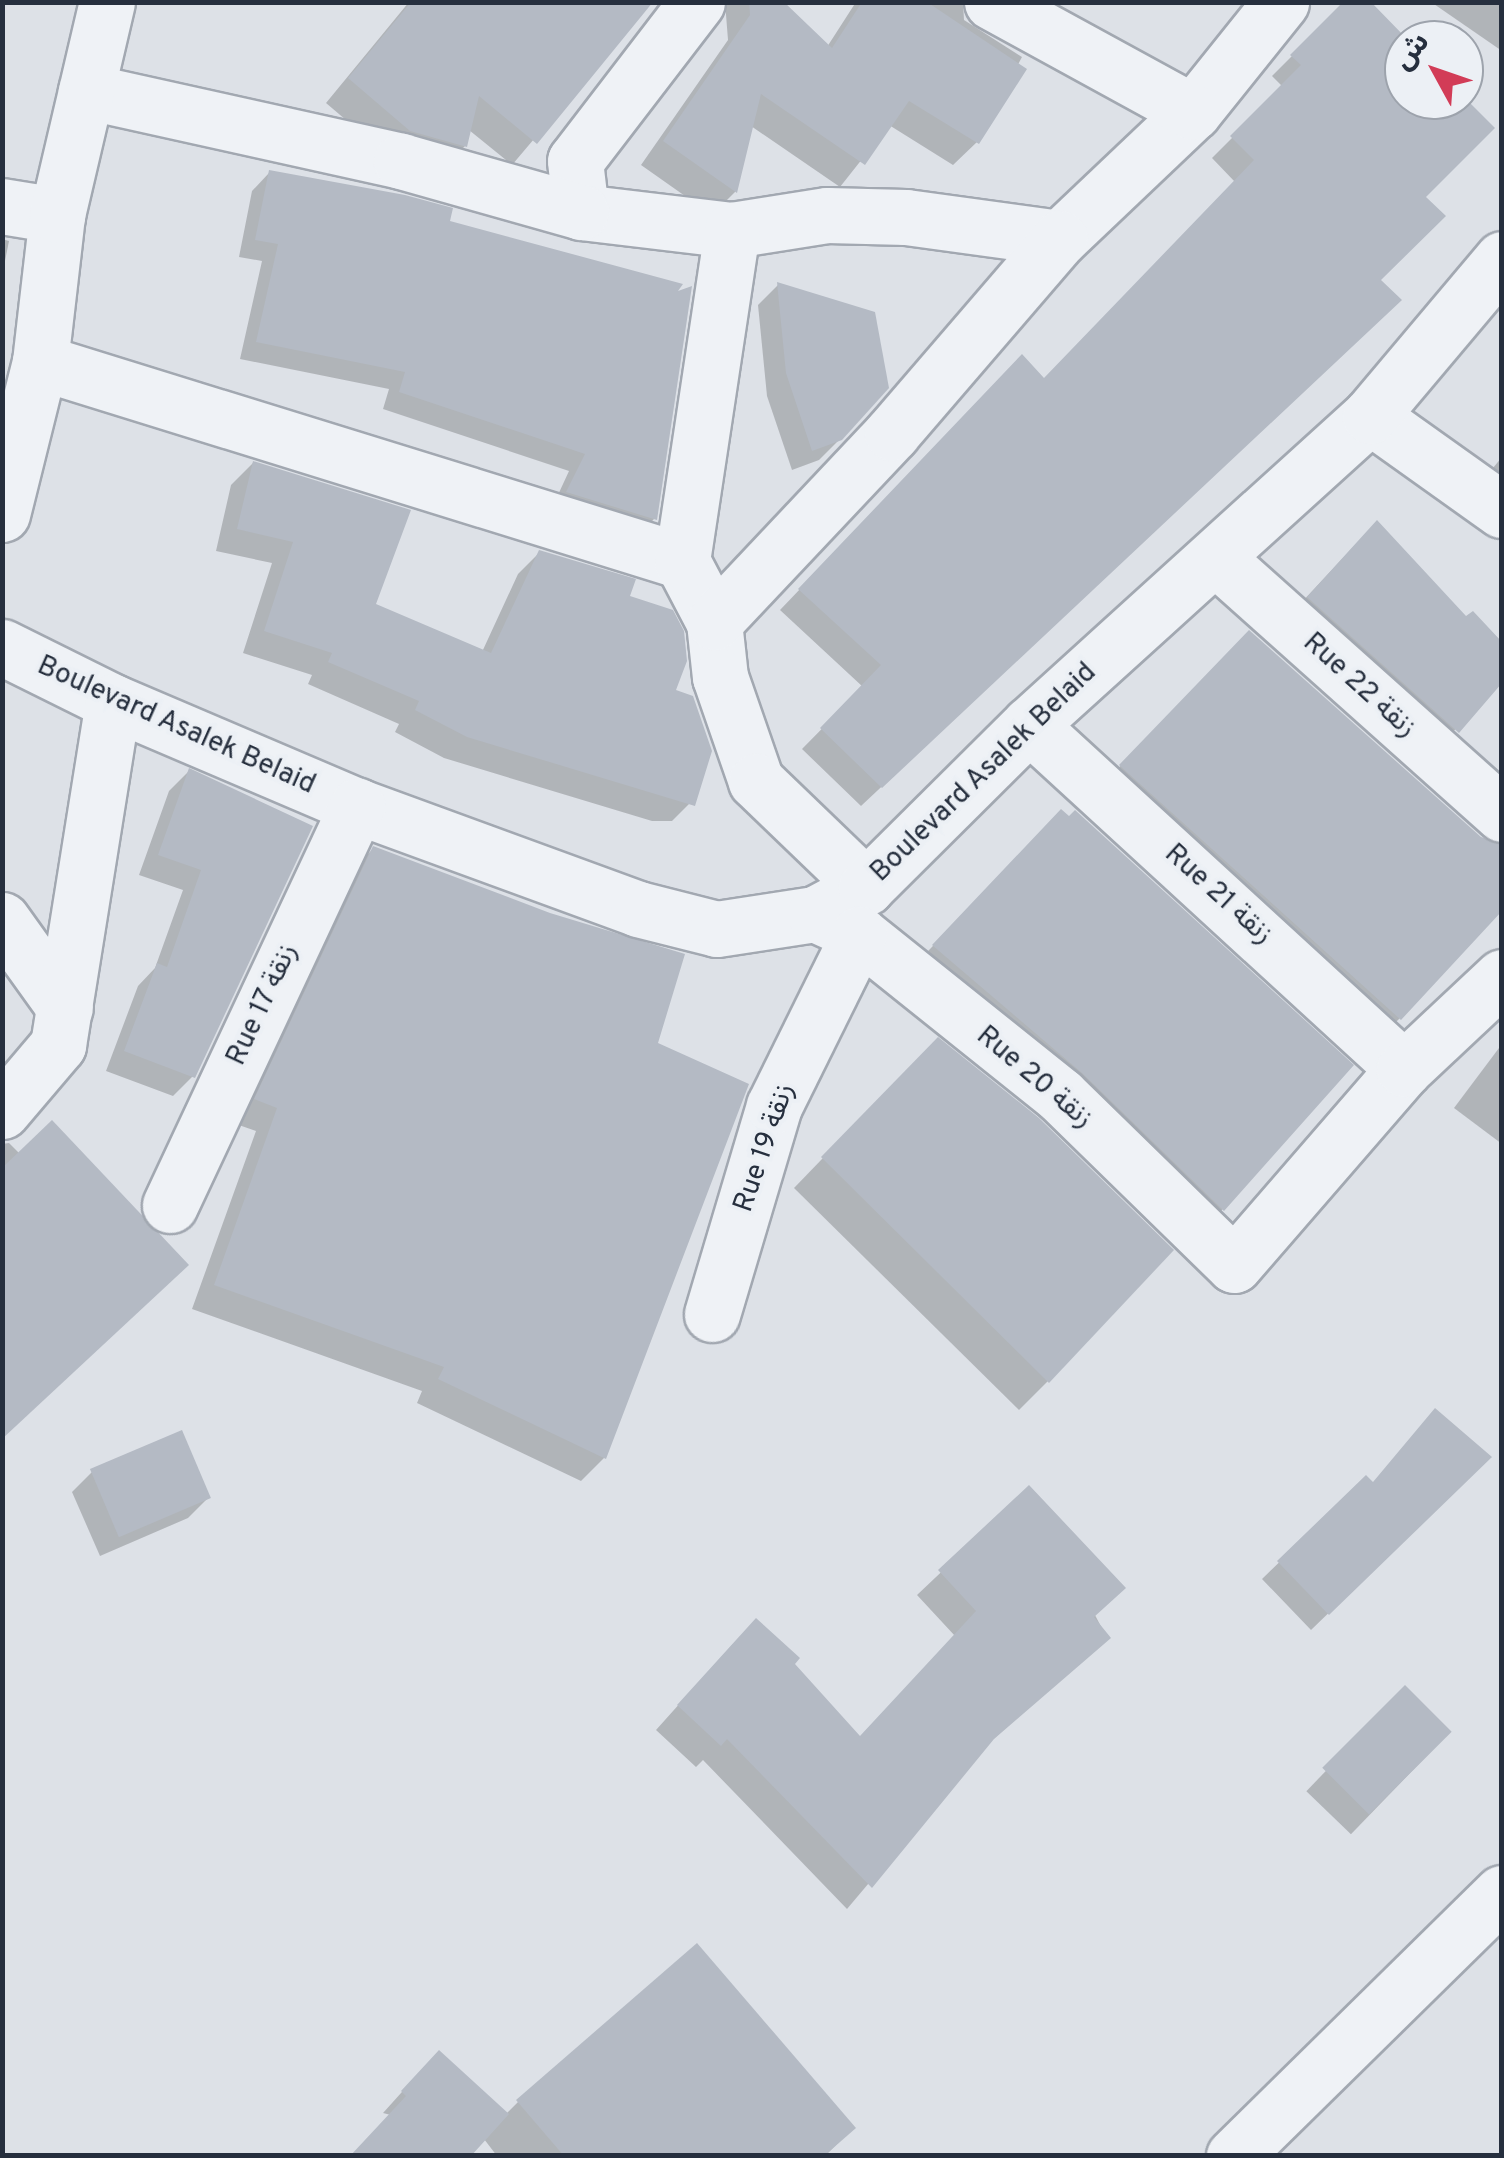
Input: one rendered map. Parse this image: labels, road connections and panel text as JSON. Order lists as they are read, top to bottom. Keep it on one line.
{"streets":{"street":["Rue 22 زنقة","Boulevard Asalek Belaid","Rue 21 زنقة","Rue 17 زنقة","Rue 20 زنقة","Rue 19 زنقة"]},"crossings":[["Rue 22 زنقة","Boulevard Asalek Belaid"],["Boulevard Asalek Belaid","Rue 21 زنقة"],["Boulevard Asalek Belaid","Rue 17 زنقة"],["Boulevard Asalek Belaid","Rue 20 زنقة"],["Boulevard Asalek Belaid","Rue 19 زنقة"],["Rue 21 زنقة","Rue 20 زنقة"],["Rue 20 زنقة","Rue 19 زنقة"]],"north":"top left"}
